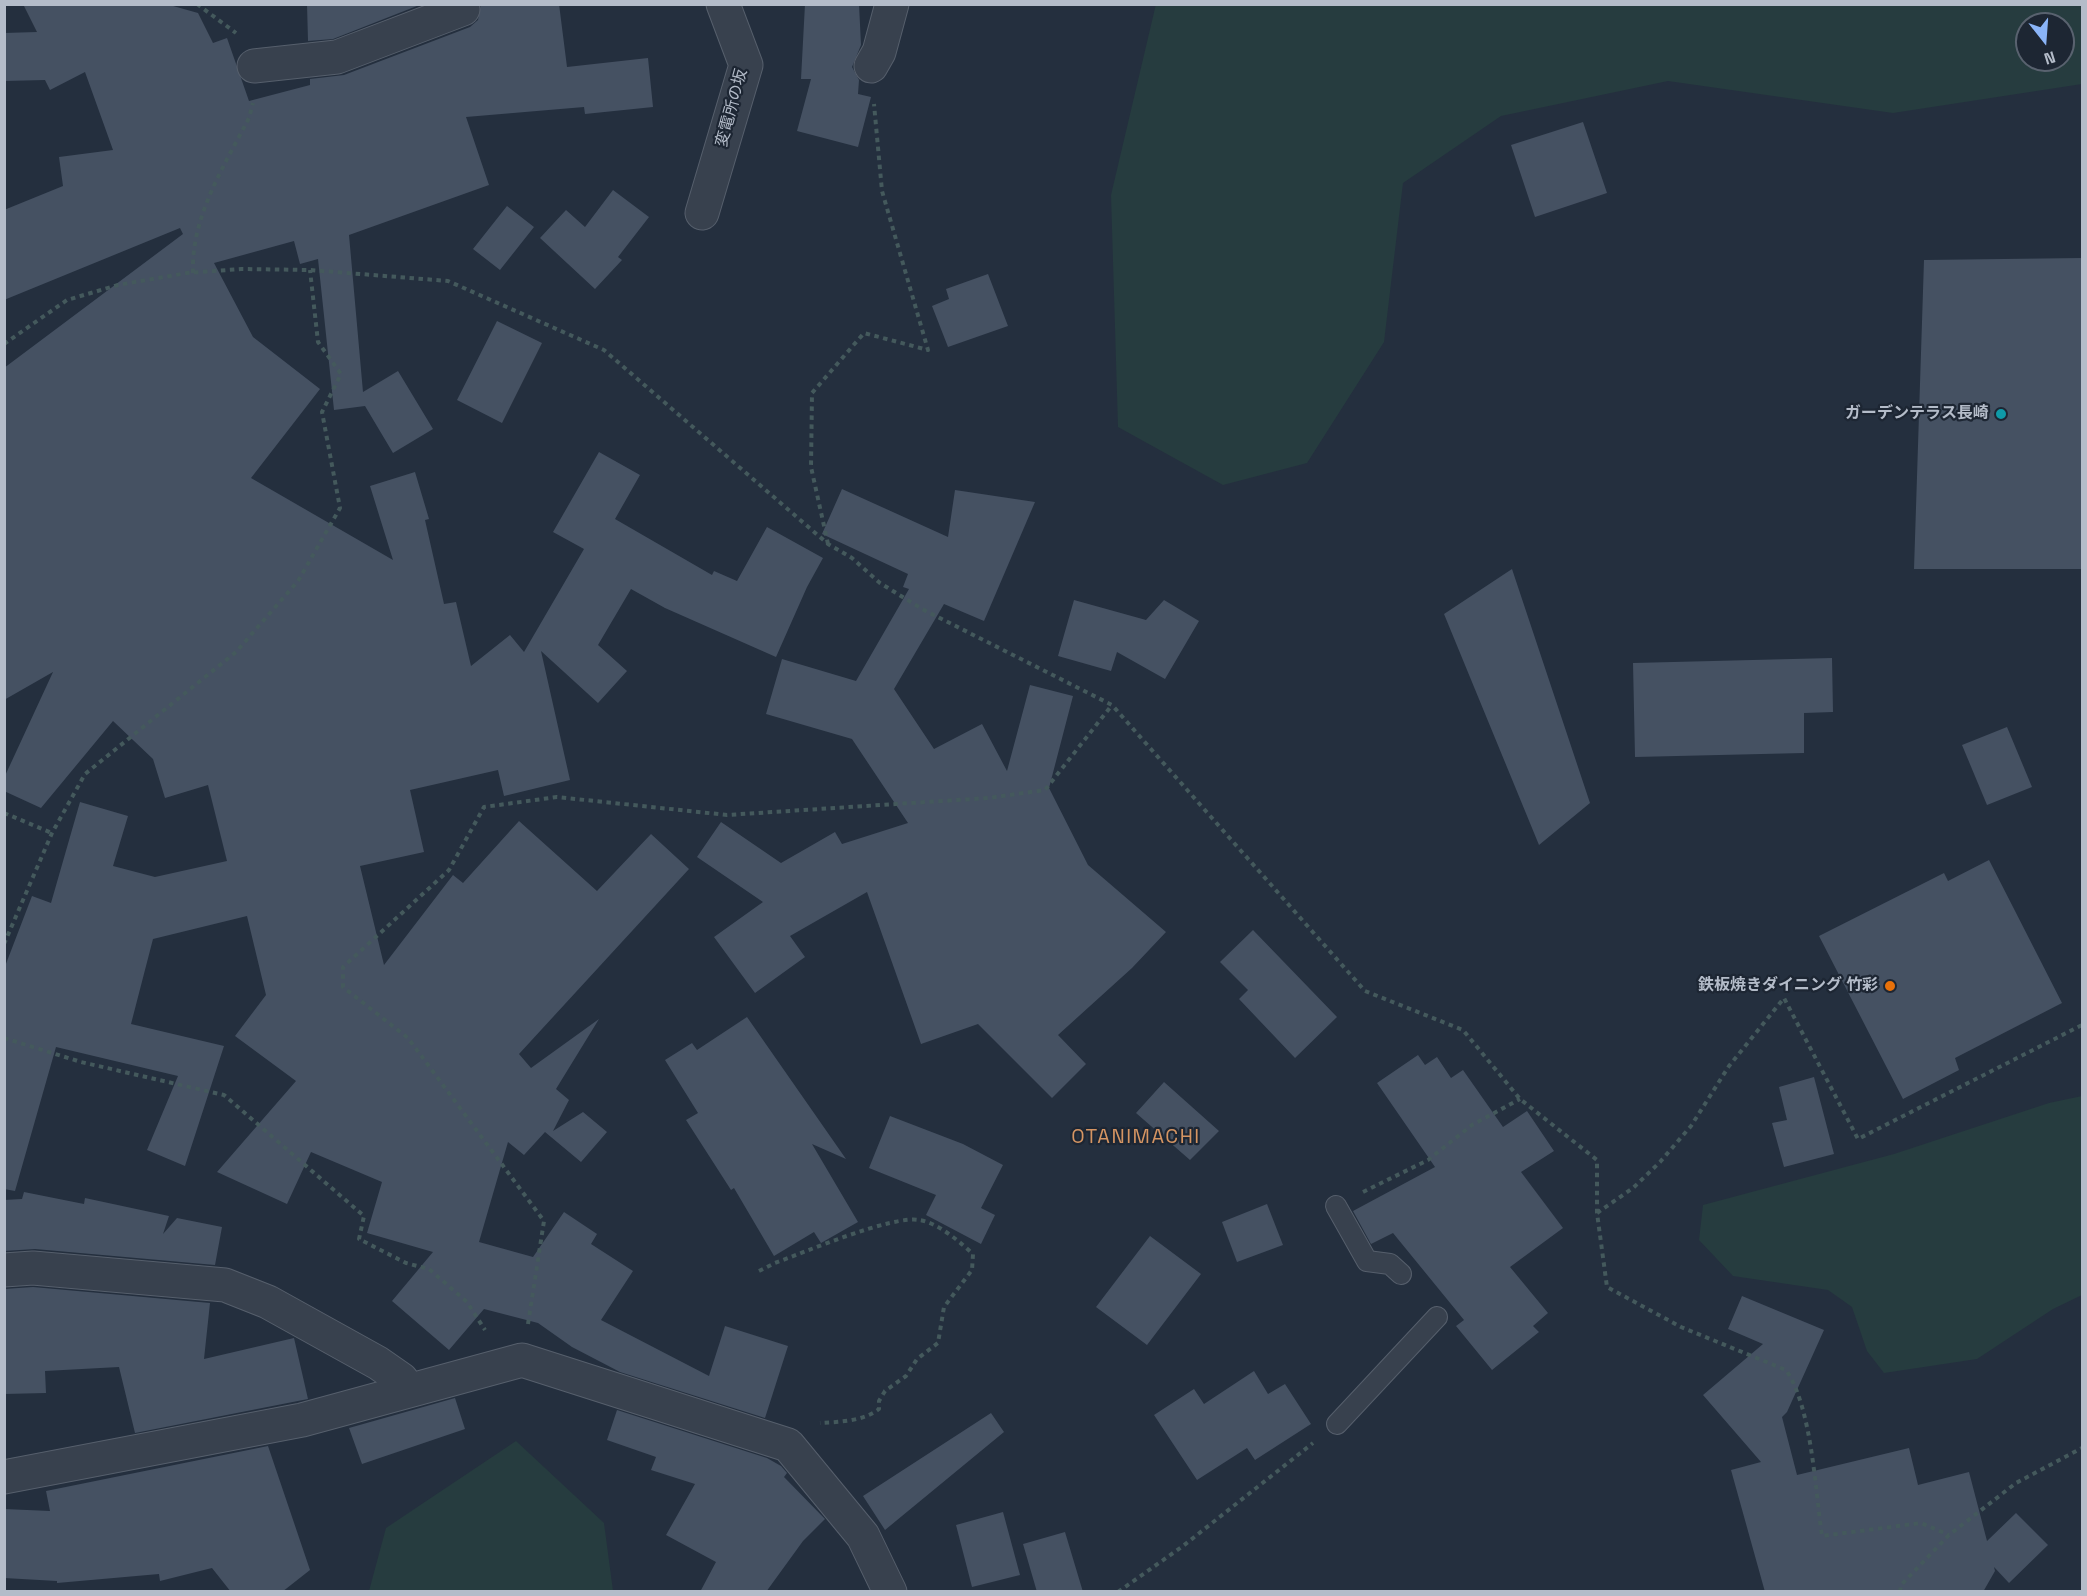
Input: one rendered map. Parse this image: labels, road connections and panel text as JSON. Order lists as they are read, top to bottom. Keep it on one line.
{"streets":{"street":["変電所の坂"]},"districts":["OTANIMACHI"],"places":["ガーデンテラス長崎","鉄板焼きダイニング 竹彩"],"north":"bottom"}
